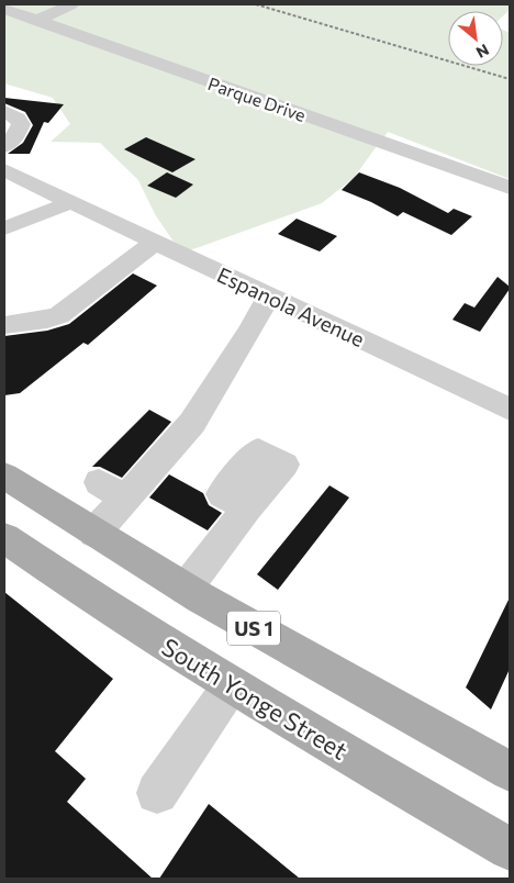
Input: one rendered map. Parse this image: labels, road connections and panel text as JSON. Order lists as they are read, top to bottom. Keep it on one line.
{"streets":{"main road":["US 1","South Yonge Street"],"street":["Parque Drive","Espanola Avenue"]},"north":"bottom right"}
